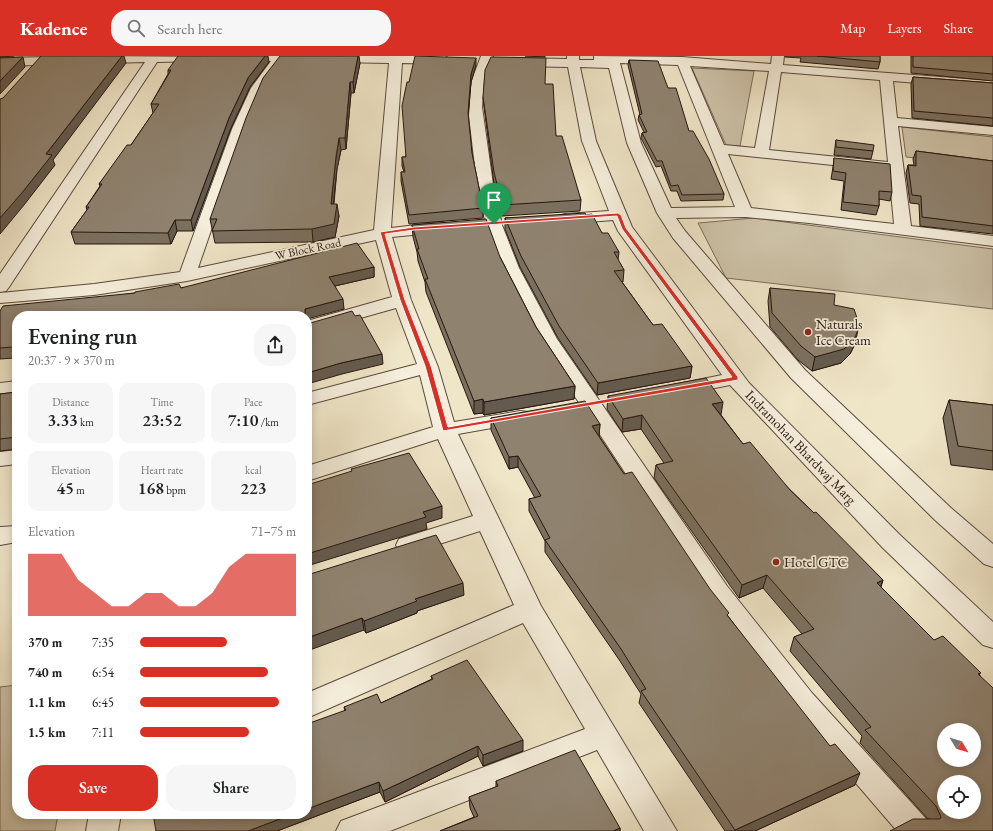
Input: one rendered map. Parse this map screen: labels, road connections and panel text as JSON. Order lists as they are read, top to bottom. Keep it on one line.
{"streets":{"street":["W Block Road","Indramohan Bhardwaj Marg"]},"places":["Naturals Ice Cream","Hotel GTC"],"north":"bottom right","page":{"header":"Kadence","search":"Search here","nav":["Map","Layers","Share"],"heading":["Evening run","20:37 · 9 × 370 m"],"stats":[["Distance","3.33 km"],["Time","23:52"],["Pace","7:10 /km"],["Elevation","45 m"],["Heart rate","168 bpm"],["kcal","223"]],"chart":["Elevation","71–75 m"],"list":[{"name":"370 m","note":"7:35"},{"name":"740 m","note":"6:54"},{"name":"1.1 km","note":"6:45"},{"name":"1.5 km","note":"7:11"}],"buttons":["Save","Share"]}}
